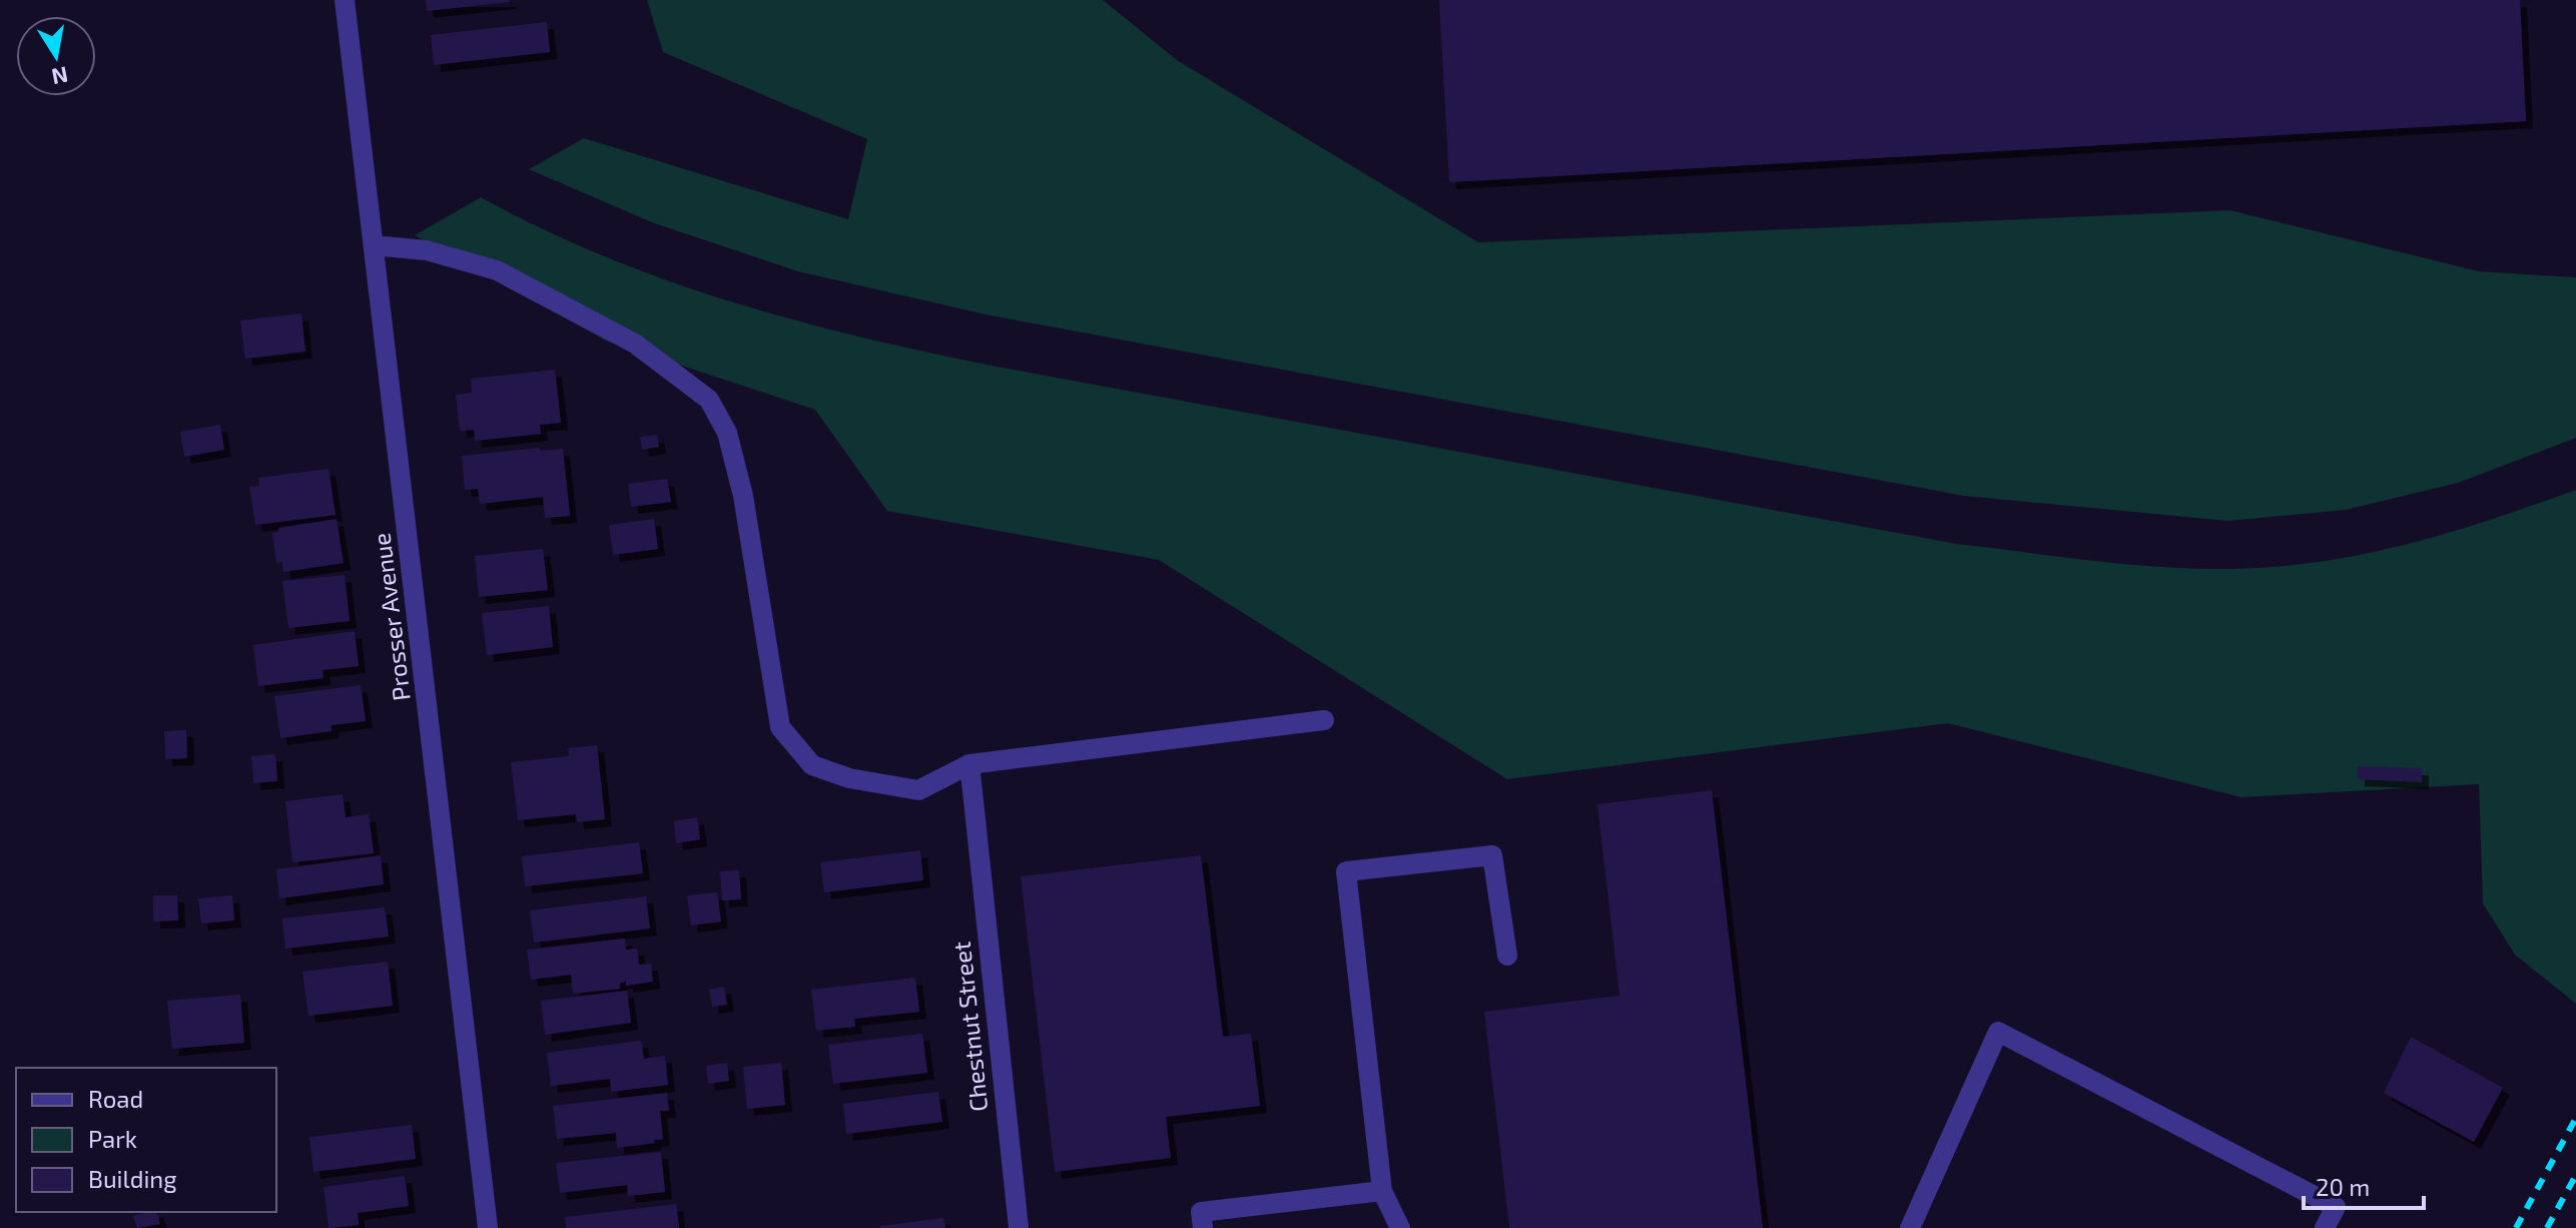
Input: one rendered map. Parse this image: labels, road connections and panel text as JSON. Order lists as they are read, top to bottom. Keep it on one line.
{"streets":{"street":["Prosser Avenue","Chestnut Street"]},"legend":["Road","Park","Building"],"scale_bar":"20 m","north":"bottom"}
